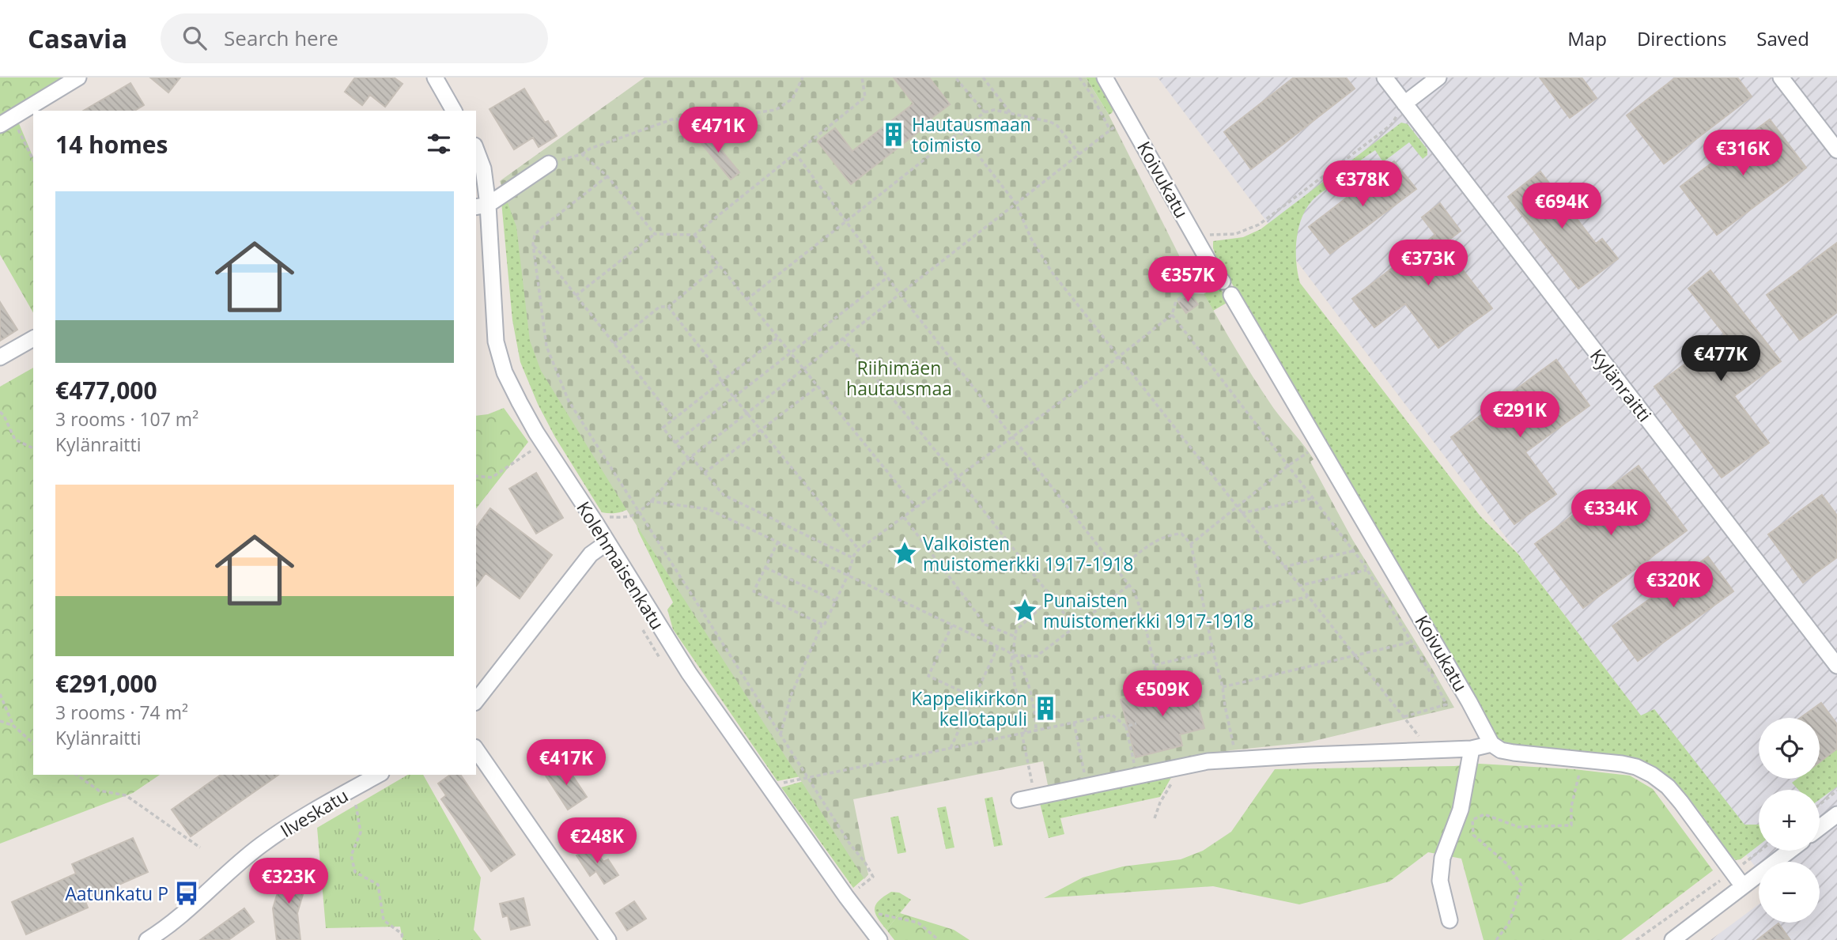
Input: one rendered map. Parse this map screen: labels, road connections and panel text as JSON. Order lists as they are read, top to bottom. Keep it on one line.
{"streets":{"street":["Koivukatu","Kylänraitti","Kolehmaisenkatu","Ilveskatu"]},"parks":["Riihimäen hautausmaa"],"places":{"building":["Hautausmaan toimisto","Kappelikirkon kellotapuli"],"place":["Valkoisten muistomerkki 1917-1918","Punaisten muistomerkki 1917-1918"],"bus stop":["Aatunkatu P"]},"page":{"header":"Casavia","search":"Search here","nav":["Map","Directions","Saved"],"price":["€471K","€316K","€378K","€694K","€373K","€357K","€477K","€291K","€334K","€320K","€509K","€417K","€248K","€323K"],"heading":"14 homes","list":[{"name":"€477,000","note":"3 rooms · 107 m² · Kylänraitti"},{"name":"€291,000","note":"3 rooms · 74 m² · Kylänraitti"}],"map_buttons":["+","−"]}}
